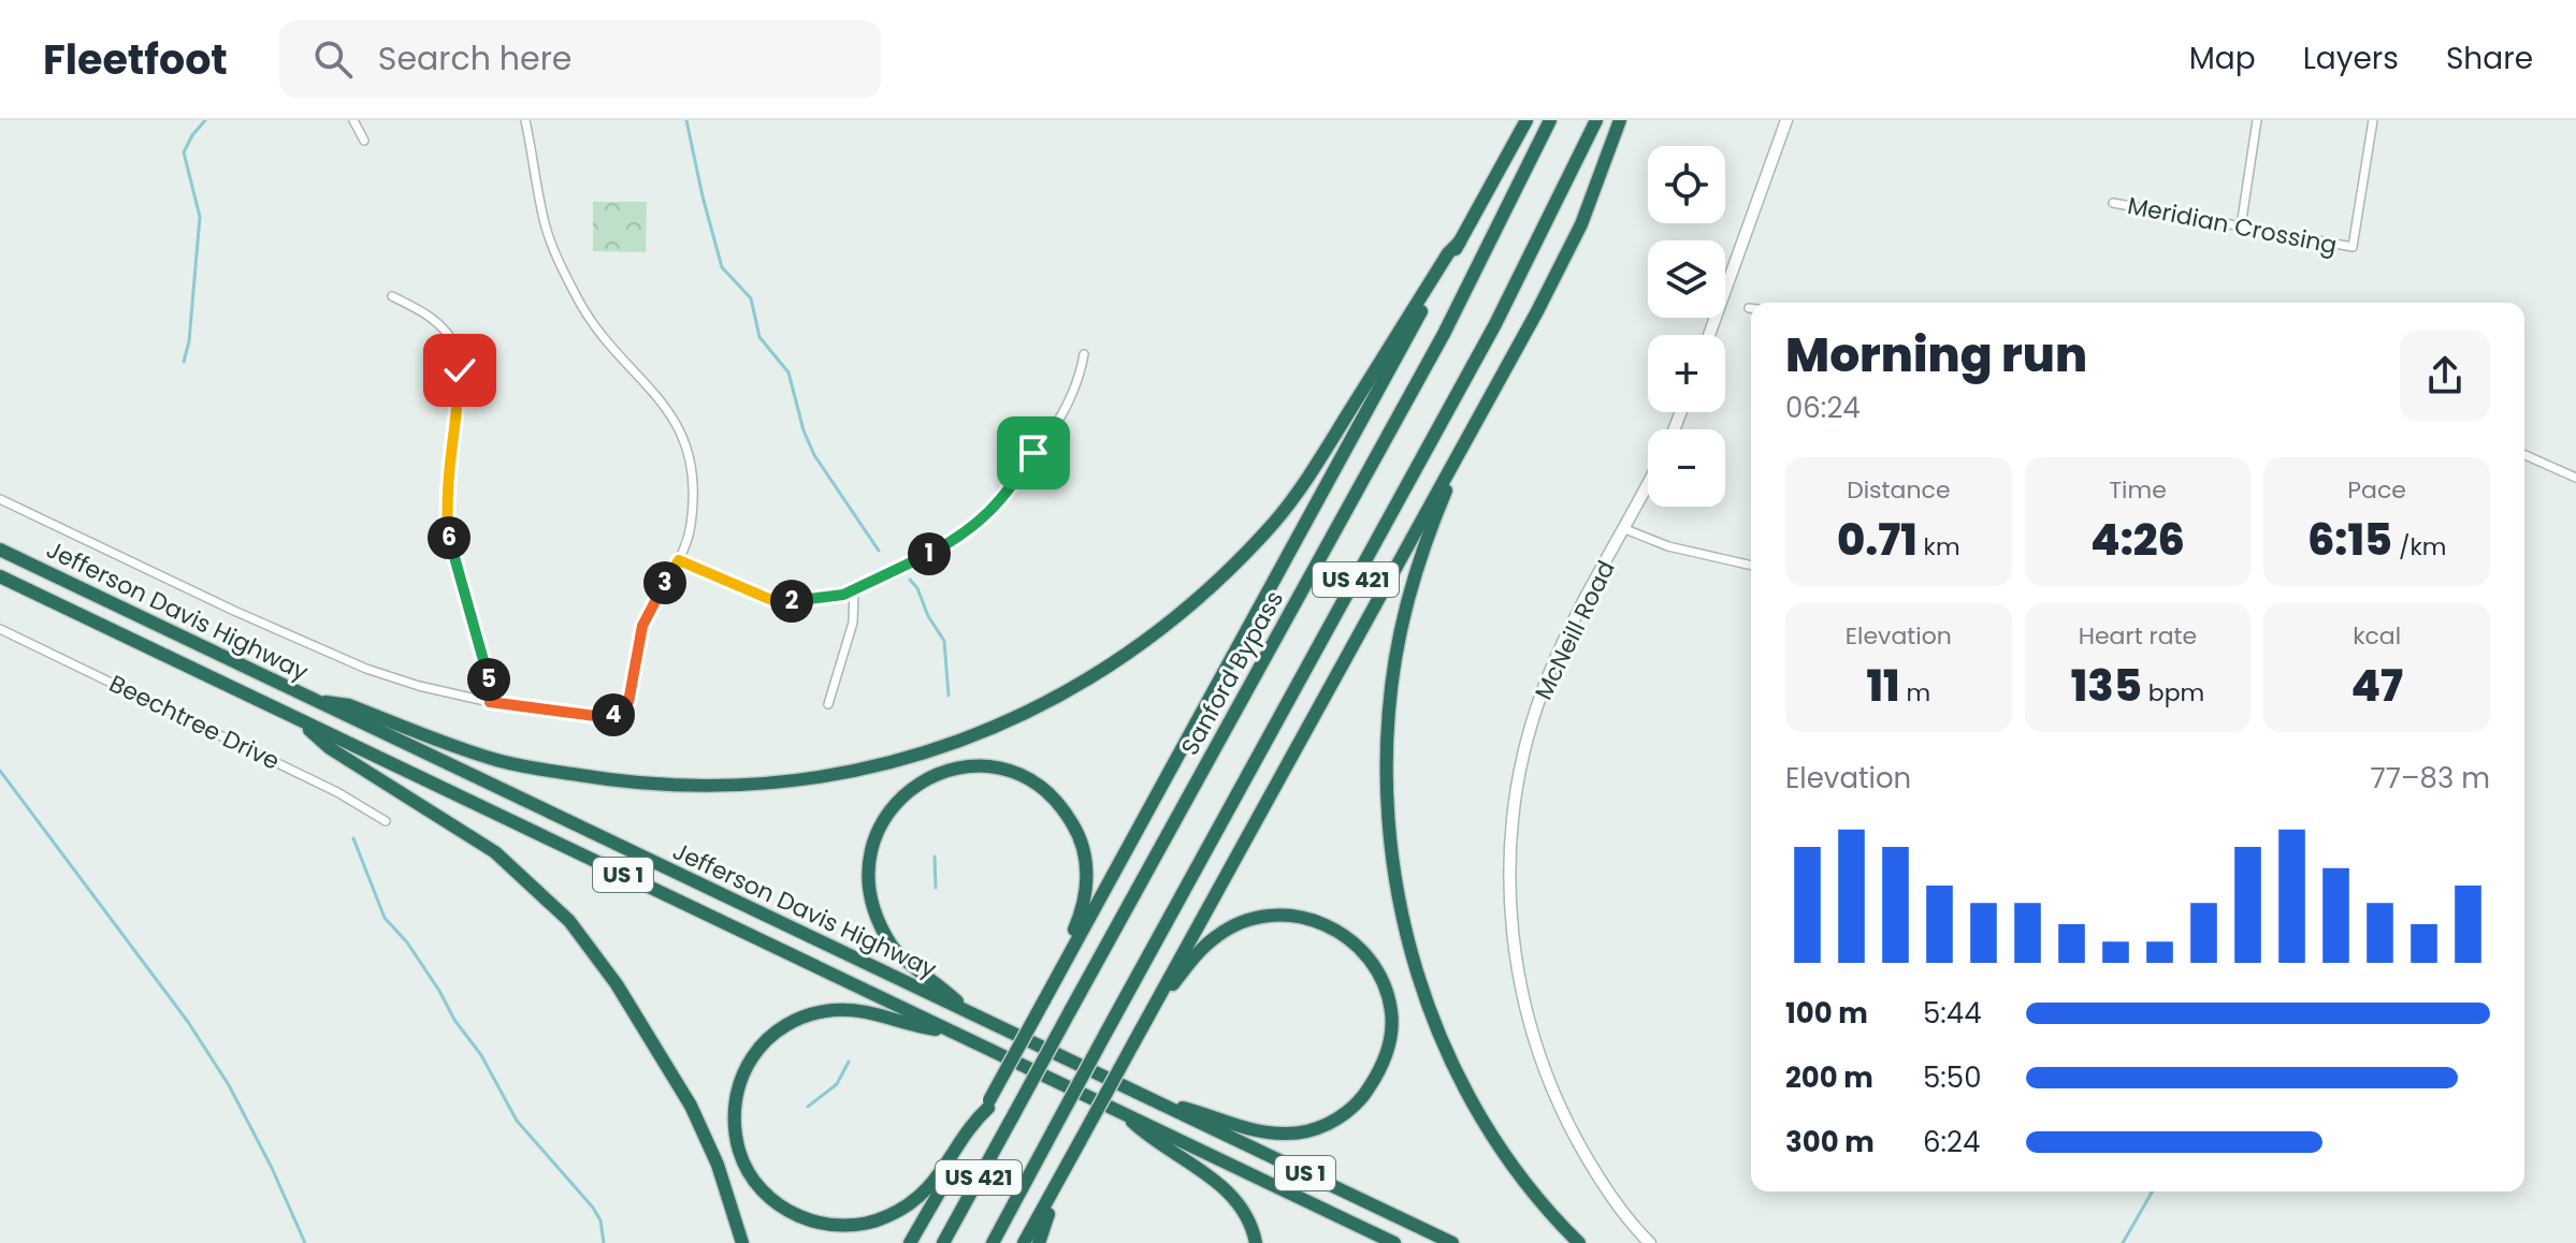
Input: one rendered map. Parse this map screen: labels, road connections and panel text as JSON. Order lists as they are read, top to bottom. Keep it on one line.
{"streets":{"highway":["US 421","Jefferson Davis Highway","Sanford Bypass","US 1"],"street":["Meridian Crossing","McNeill Road","Beechtree Drive"]},"page":{"header":"Fleetfoot","search":"Search here","nav":["Map","Layers","Share"],"map_buttons":["+","−"],"heading":["Morning run","06:24"],"stats":[["Distance","0.71 km"],["Time","4:26"],["Pace","6:15 /km"],["Elevation","11 m"],["Heart rate","135 bpm"],["kcal","47"]],"pins":["6","1","3","2","5","4"],"chart":["Elevation","77–83 m"],"list":[{"name":"100 m","note":"5:44"},{"name":"200 m","note":"5:50"},{"name":"300 m","note":"6:24"}]}}
